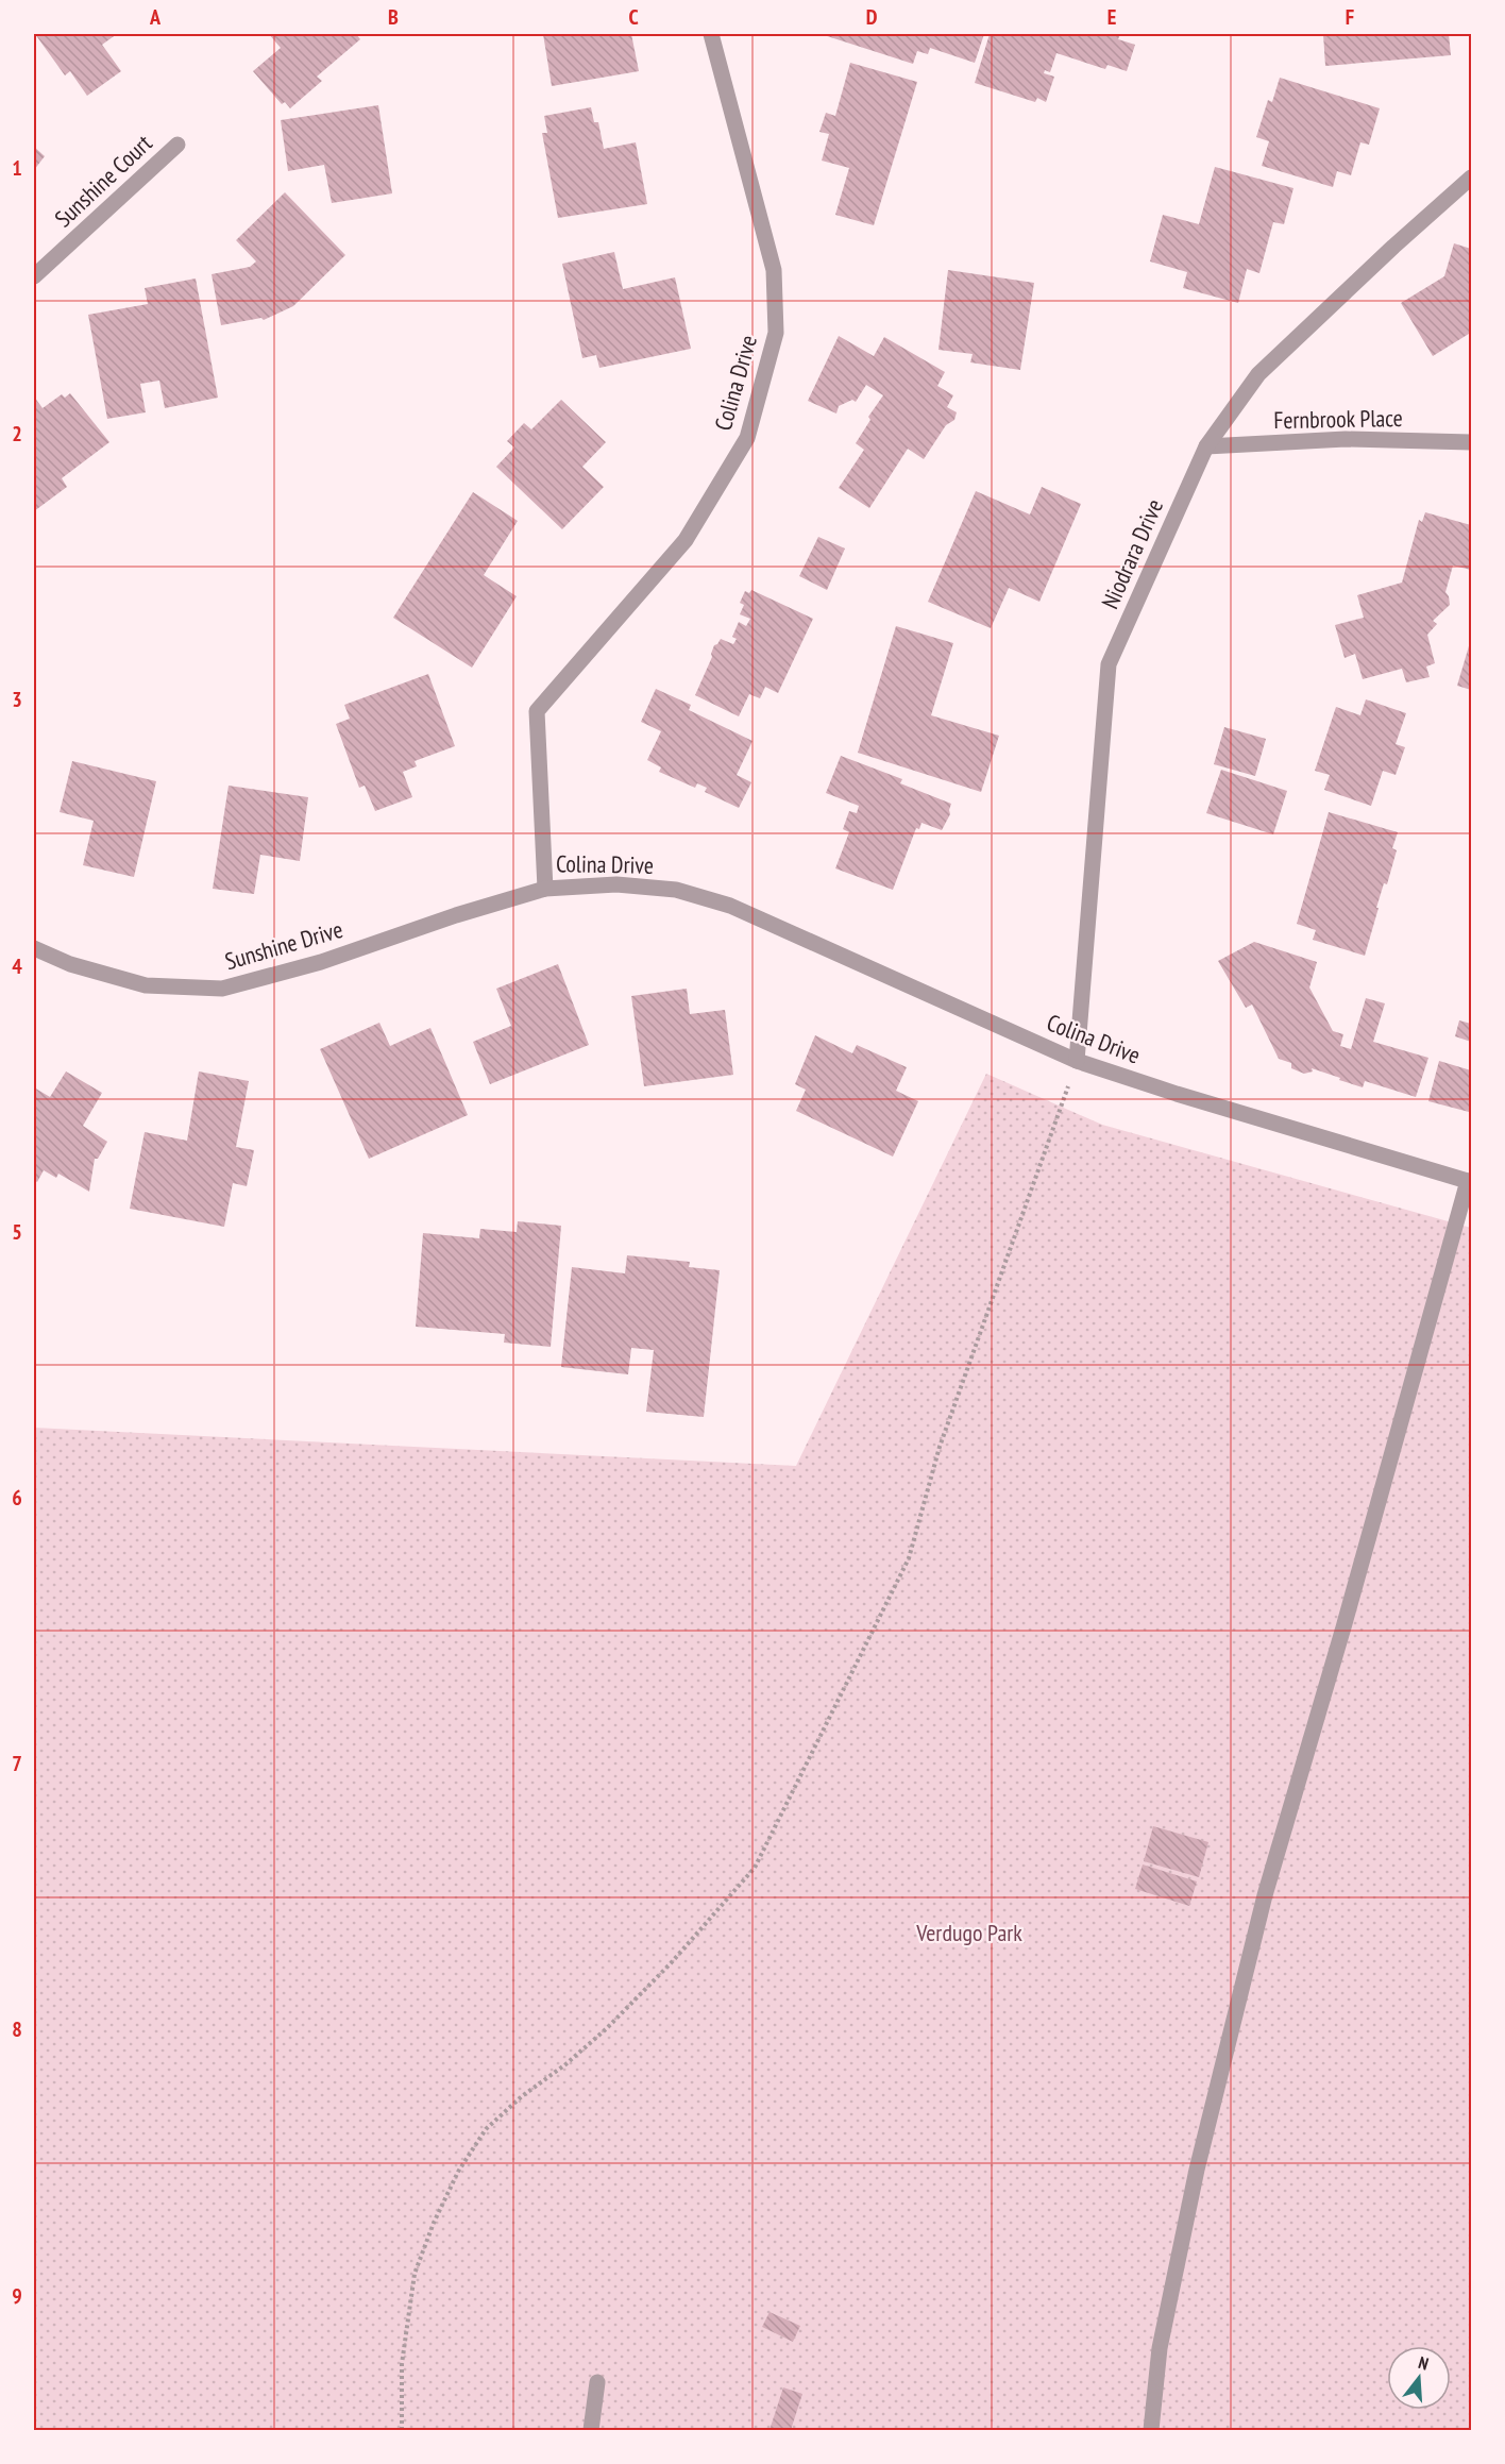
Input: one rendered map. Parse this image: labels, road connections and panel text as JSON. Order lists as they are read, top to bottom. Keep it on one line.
{"streets":{"street":["Sunshine Court","Colina Drive","Fernbrook Place","Niodrara Drive","Sunshine Drive"]},"crossings":[["Colina Drive","Niodrara Drive"],["Colina Drive","Sunshine Drive"],["Fernbrook Place","Niodrara Drive"]],"parks":["Verdugo Park"],"north":"top","grid":{"columns":["A","B","C","D","E","F"],"rows":["1","2","3","4","5","6","7","8","9"]}}
